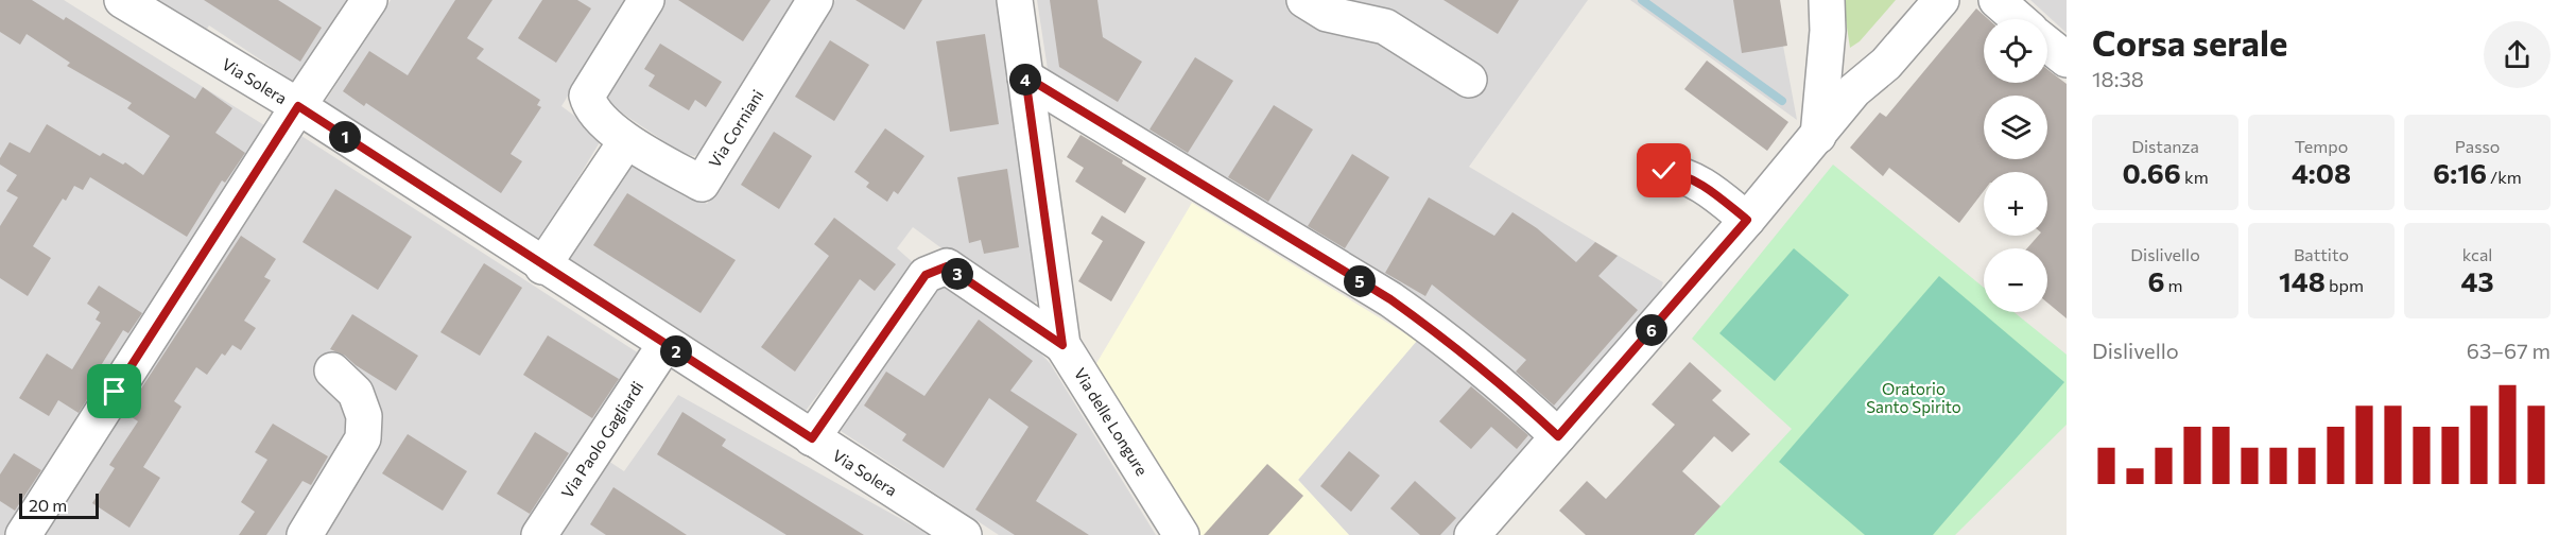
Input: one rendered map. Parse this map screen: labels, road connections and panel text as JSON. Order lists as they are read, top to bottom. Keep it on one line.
{"streets":{"street":["Via Solera","Via Corniani","Via delle Longure","Via Paolo Gagliardi"]},"crossings":[["Via Solera","Via Paolo Gagliardi"]],"parks":["Oratorio Santo Spirito"],"scale_bar":"20 m","page":{"heading":["Corsa serale","18:38"],"map_buttons":["+","−"],"pins":["4","1","3","5","6","2"],"stats":[["Distanza","0.66 km"],["Tempo","4:08"],["Passo","6:16 /km"],["Dislivello","6 m"],["Battito","148 bpm"],["kcal","43"]],"chart":["Dislivello","63–67 m"],"scale":"20 m"}}
